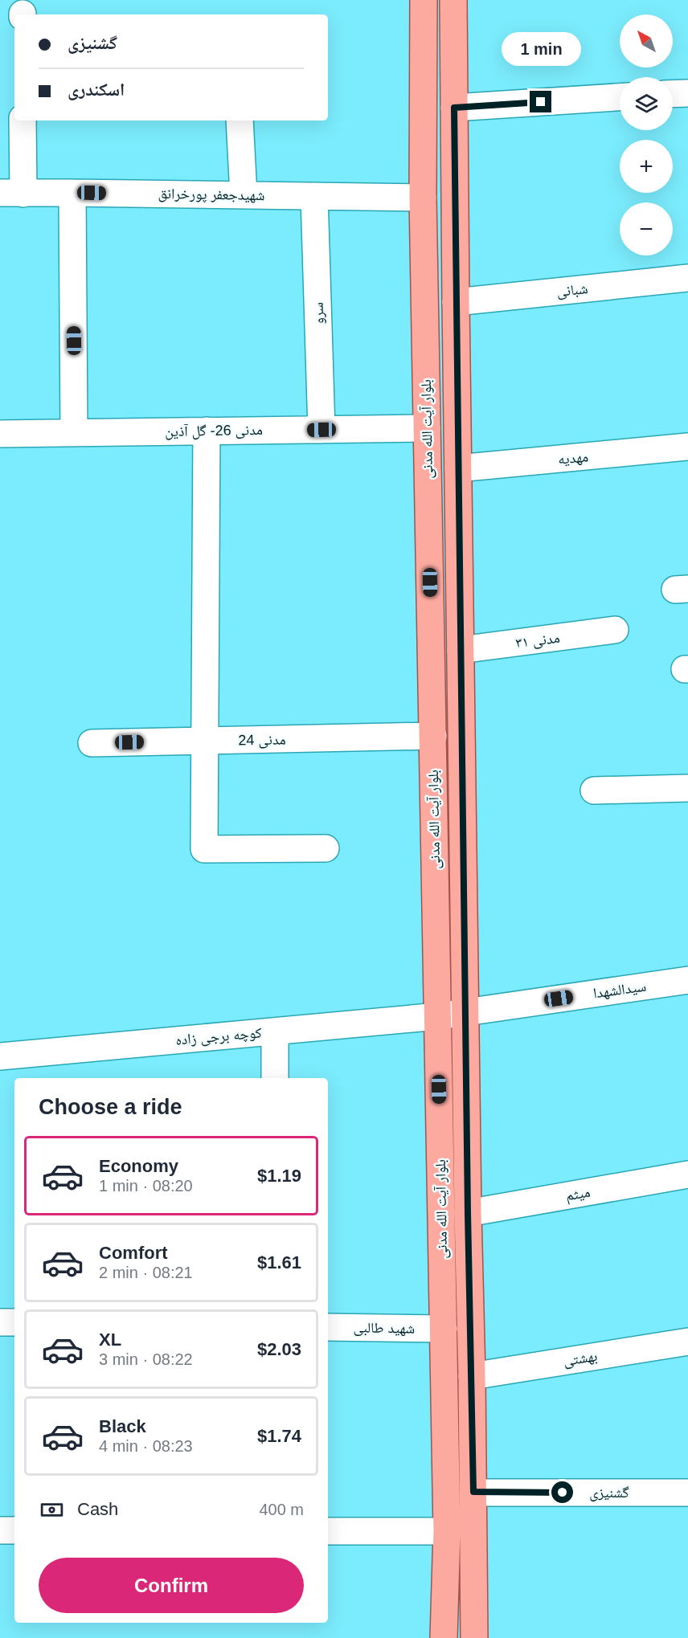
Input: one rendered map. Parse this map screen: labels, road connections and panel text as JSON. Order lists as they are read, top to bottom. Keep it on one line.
{"streets":{"main road":["بلوار آیت الله مدنی"],"street":["شهیدجعفر پورخرانق","شبانی","سرو","مدنی 26- گل آذین","مهدیه","مدنی ۳۱","مدنی 24","سیدالشهدا","کوچه برجى زاده","میثم","شهید طالبی","بهشتی","گشنیزی"]},"crossings":[["شهیدجعفر پورخرانق","سرو"],["شهیدجعفر پورخرانق","بلوار آیت الله مدنی"],["شبانی","بلوار آیت الله مدنی"],["سرو","مدنی 26- گل آذین"],["بلوار آیت الله مدنی","مدنی 26- گل آذین"],["بلوار آیت الله مدنی","مهدیه"],["بلوار آیت الله مدنی","مدنی ۳۱"],["بلوار آیت الله مدنی","مدنی 24"],["بلوار آیت الله مدنی","سیدالشهدا"],["بلوار آیت الله مدنی","کوچه برجى زاده"],["بلوار آیت الله مدنی","میثم"],["بلوار آیت الله مدنی","شهید طالبی"],["بلوار آیت الله مدنی","بهشتی"],["بلوار آیت الله مدنی","گشنیزی"],["سیدالشهدا","کوچه برجى زاده"]],"north":"top left","page":{"map_buttons":["+","−"],"banner":["گشنیزی","اسکندری"],"bubble":"1 min","heading":"Choose a ride","list":[{"name":"Economy","note":"1 min · 08:20","value":"$1.19"},{"name":"Comfort","note":"2 min · 08:21","value":"$1.61"},{"name":"XL","note":"3 min · 08:22","value":"$2.03"},{"name":"Black","note":"4 min · 08:23","value":"$1.74"}],"pay":["Cash","400 m"],"buttons":"Confirm"}}
